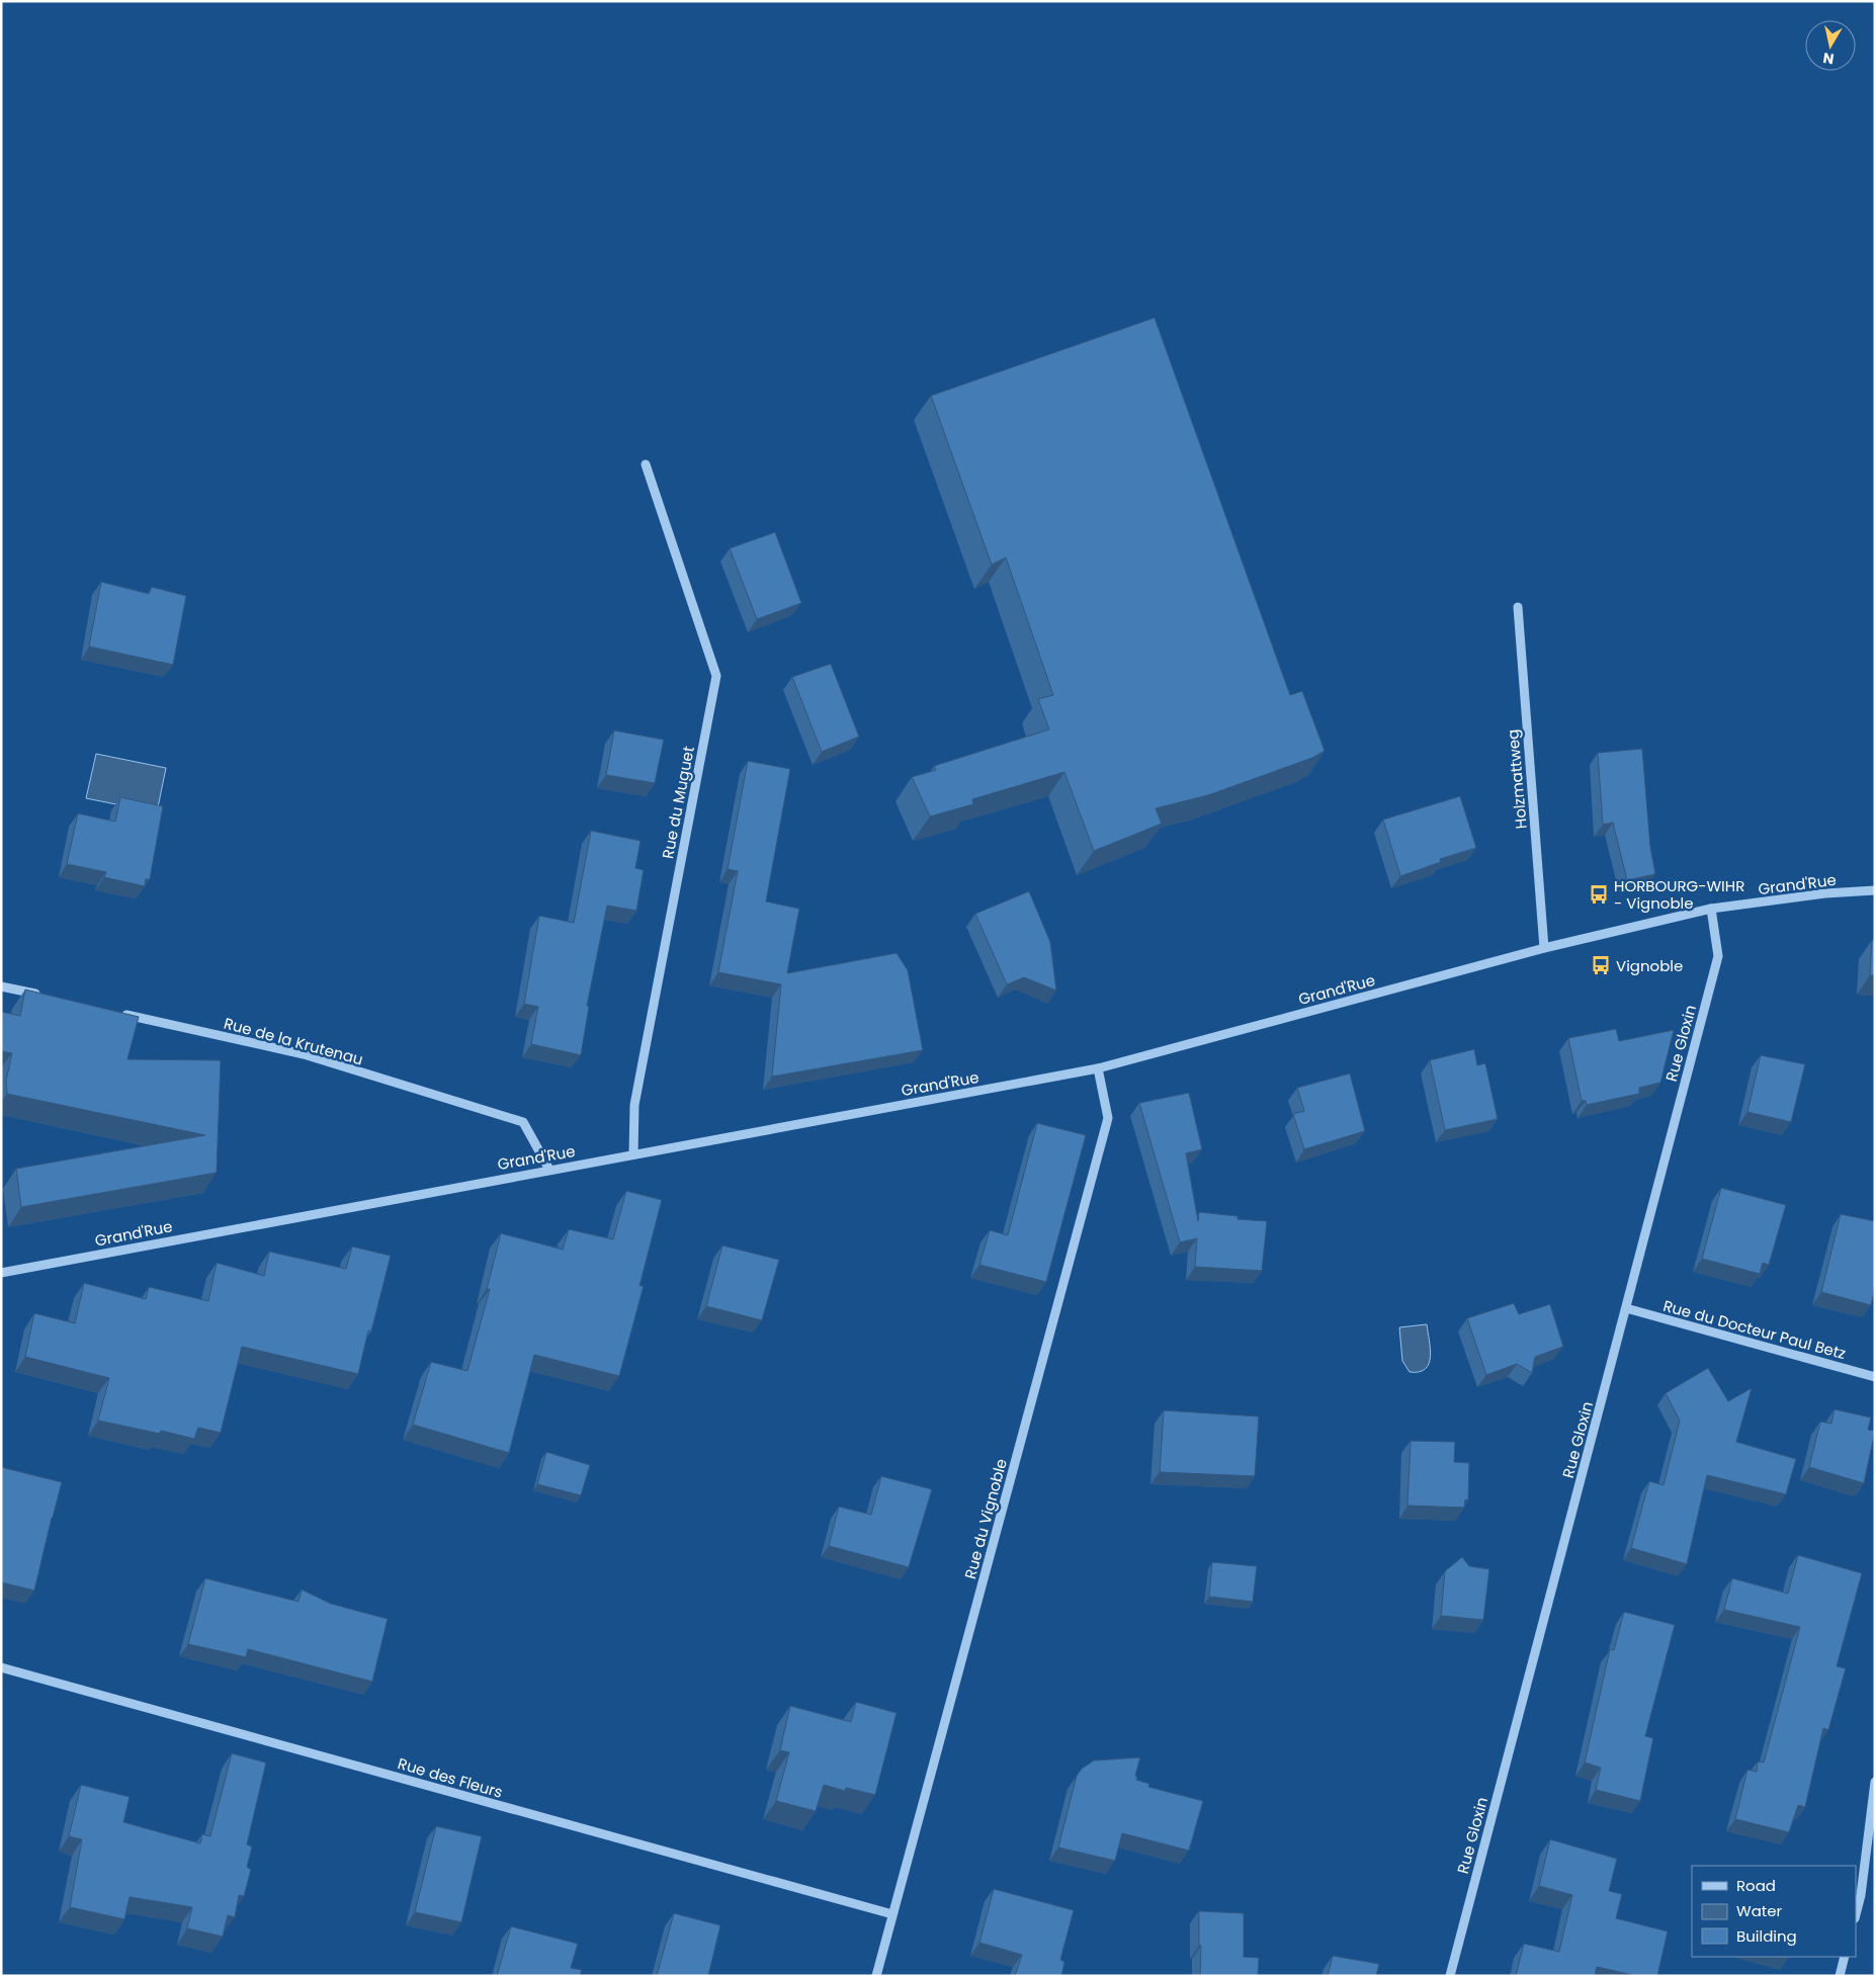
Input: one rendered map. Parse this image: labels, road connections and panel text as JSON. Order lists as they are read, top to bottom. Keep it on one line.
{"streets":{"street":["Holzmattweg","Rue du Muguet","Grand'Rue","Rue de la Krutenau","Rue Gloxin","Rue du Docteur Paul Betz","Rue du Vignoble","Rue des Fleurs"]},"crossings":[["Holzmattweg","Grand'Rue"],["Rue du Muguet","Grand'Rue"],["Grand'Rue","Rue de la Krutenau"],["Grand'Rue","Rue Gloxin"],["Grand'Rue","Rue du Vignoble"],["Rue Gloxin","Rue du Docteur Paul Betz"],["Rue du Vignoble","Rue des Fleurs"]],"places":{"bus stop":["HORBOURG-WIHR - Vignoble","Vignoble"]},"legend":["Road","Water","Building"],"north":"bottom"}
